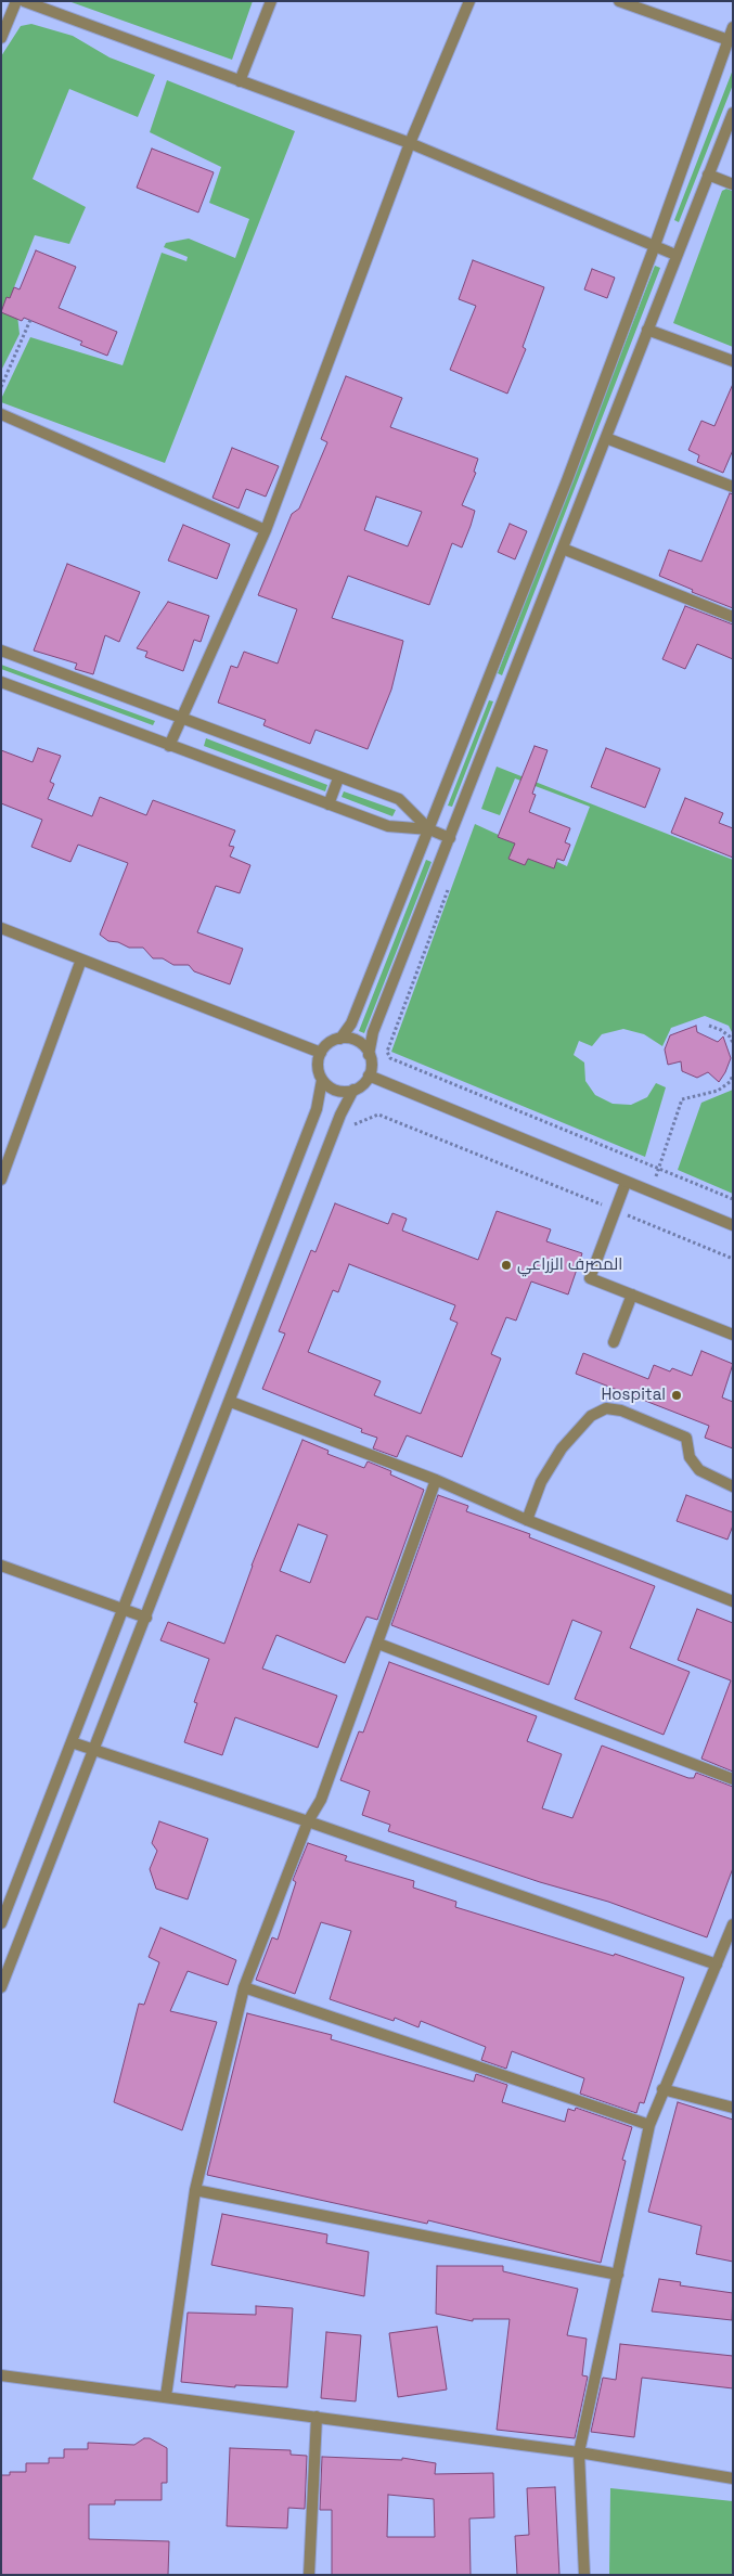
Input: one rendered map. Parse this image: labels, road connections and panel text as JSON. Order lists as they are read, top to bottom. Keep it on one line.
{"places":["المصرف الزراعي","Hospital"]}
